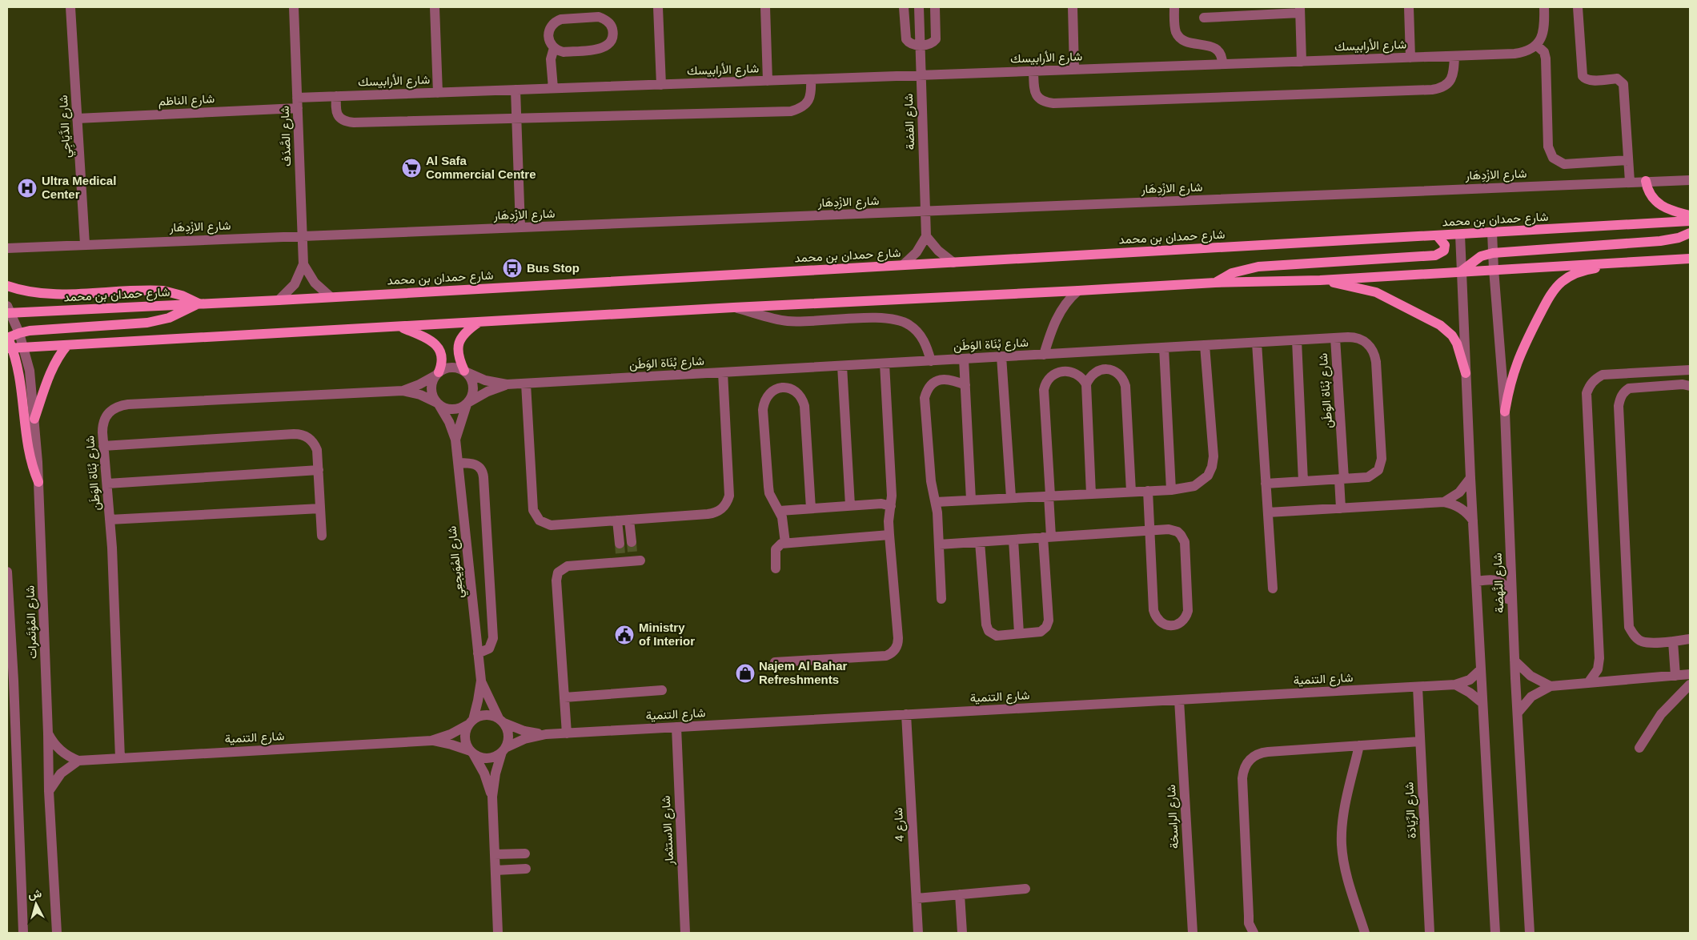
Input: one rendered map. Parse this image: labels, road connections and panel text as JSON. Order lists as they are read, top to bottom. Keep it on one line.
{"streets":{"main road":["شارع حمدان بن محمد"],"street":["شارع الأرابيسك","شارع الناظم","شارع الفضة","شارع الدَّيَاجِي","شارع الصَّدَف","شارع الازْدِهَار","شارع بُنَاة الوَطَن","شارع المُوَيجعِي","شارع النَّهضة","شارع المُؤتَمرات","شارع التنمية","شارع الرِّيَادَة","شارع الراسخة","شارع 4","شارع الاستثمار"]},"crossings":[["شارع الأرابيسك","شارع الناظم"],["شارع الأرابيسك","شارع الفضة"],["شارع الأرابيسك","شارع الصَّدَف"],["شارع الناظم","شارع الدَّيَاجِي"],["شارع الناظم","شارع الصَّدَف"],["شارع الفضة","شارع الازْدِهَار"],["شارع الدَّيَاجِي","شارع الازْدِهَار"],["شارع الصَّدَف","شارع الازْدِهَار"],["شارع الصَّدَف","شارع حمدان بن محمد"],["شارع حمدان بن محمد","شارع النَّهضة"],["شارع حمدان بن محمد","شارع المُؤتَمرات"],["شارع بُنَاة الوَطَن","شارع المُوَيجعِي"],["شارع بُنَاة الوَطَن","شارع التنمية"],["شارع المُوَيجعِي","شارع التنمية"],["شارع النَّهضة","شارع التنمية"],["شارع التنمية","شارع الرِّيَادَة"],["شارع التنمية","شارع الراسخة"],["شارع التنمية","شارع 4"],["شارع التنمية","شارع الاستثمار"]],"places":{"supermarket":["Al Safa Commercial Centre"],"hospital":["Ultra Medical Center"],"bus stop":["Bus Stop"],"public building":["Ministry of Interior"],"shop":["Najem Al Bahar Refreshments"]},"north":"top"}
